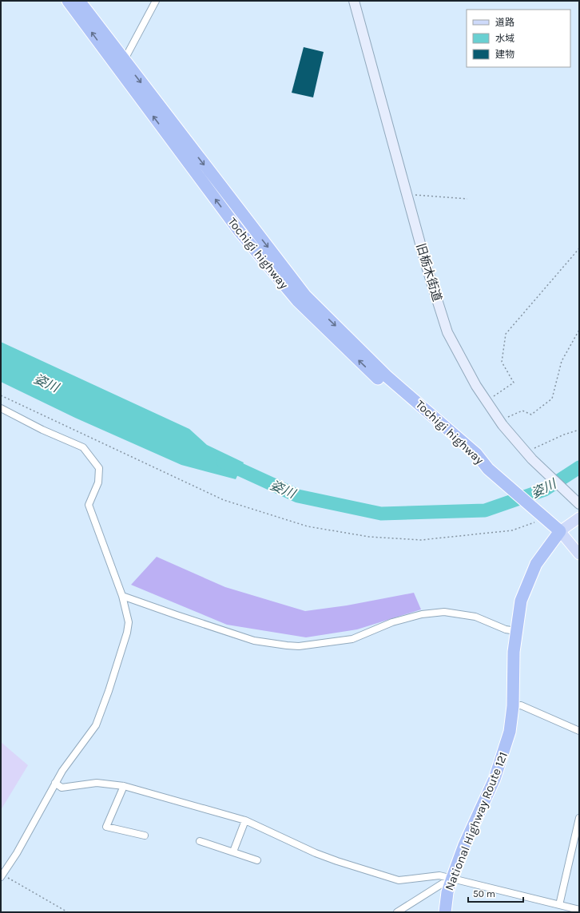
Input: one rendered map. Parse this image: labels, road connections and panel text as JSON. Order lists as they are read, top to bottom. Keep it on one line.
{"streets":{"highway":["Tochigi highway","National Highway Route 121"],"street":["旧栃木街道"]},"crossings":[["Tochigi highway","National Highway Route 121"]],"water":["姿川"],"legend":["道路","水域","建物"],"scale_bar":"50 m"}
